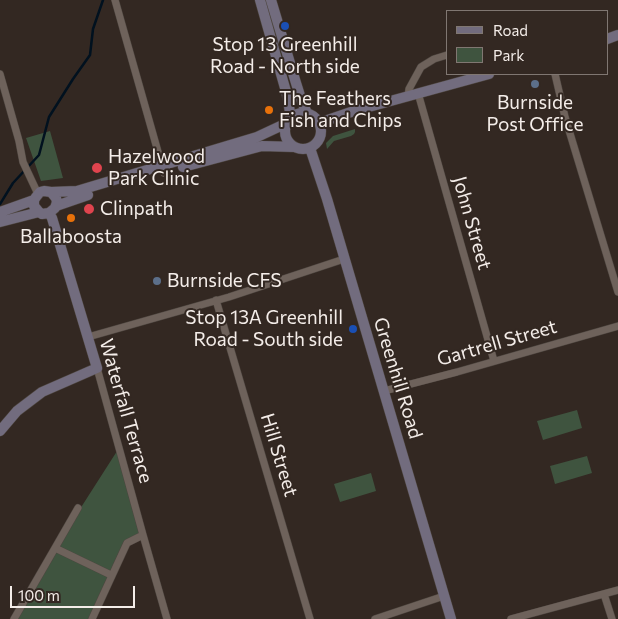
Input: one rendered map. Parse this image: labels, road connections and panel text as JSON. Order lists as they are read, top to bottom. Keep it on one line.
{"streets":{"main road":["Greenhill Road","Waterfall Terrace"],"street":["John Street","Gartrell Street","Hill Street"]},"crossings":[["John Street","Gartrell Street"],["Gartrell Street","Greenhill Road"]],"places":["Stop 13 Greenhill Road - North side","Burnside Post Office","The Feathers Fish and Chips","Hazelwood Park Clinic","Clinpath","Ballaboosta","Burnside CFS","Stop 13A Greenhill Road - South side"],"legend":["Road","Park"],"scale_bar":"100 m"}
